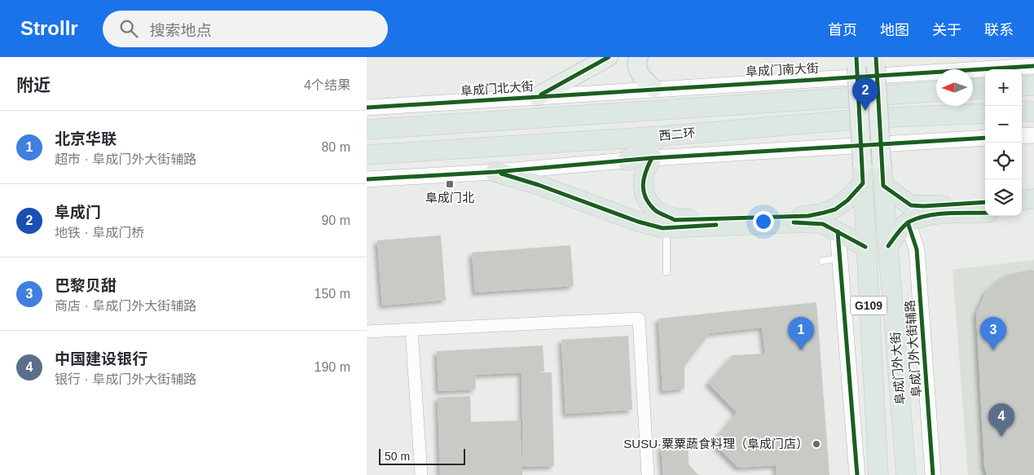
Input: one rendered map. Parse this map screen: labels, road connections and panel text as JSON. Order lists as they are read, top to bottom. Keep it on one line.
{"streets":{"highway":["西二环","G109","阜成门外大街"],"street":["阜成门南大街","阜成门北大街","阜成门外大街辅路"]},"crossings":[["阜成门南大街","阜成门北大街"]],"places":{"transit":["阜成门北"],"other":["SUSU·粟粟蔬食料理（阜成门店）"]},"scale_bar":"50 m","north":"left","page":{"header":"Strollr","search":"搜索地点","nav":["首页","地图","关于","联系"],"heading":["附近","4个结果"],"map_buttons":["+","−"],"pins":["2","1","3","4"],"list":[{"mark":"1","name":"北京华联","note":"超市 · 阜成门外大街辅路","value":"80 m"},{"mark":"2","name":"阜成门","note":"地铁 · 阜成门桥","value":"90 m"},{"mark":"3","name":"巴黎贝甜","note":"商店 · 阜成门外大街辅路","value":"150 m"},{"mark":"4","name":"中国建设银行","note":"银行 · 阜成门外大街辅路","value":"190 m"}],"scale":"50 m"}}
